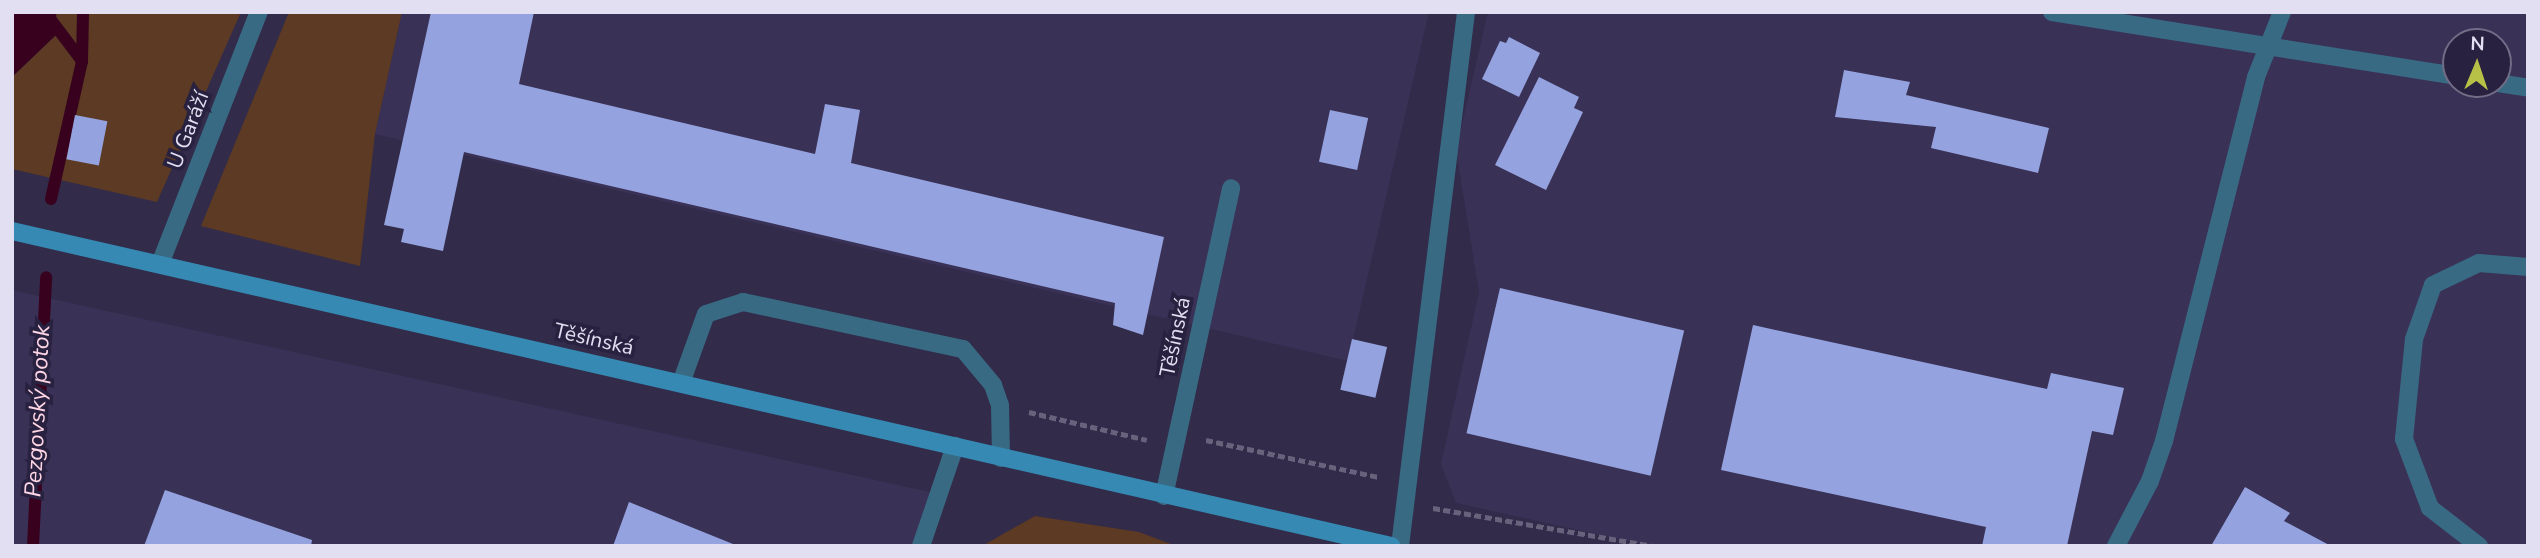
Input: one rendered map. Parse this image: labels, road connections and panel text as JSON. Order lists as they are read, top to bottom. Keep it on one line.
{"streets":{"main road":["Těšínská"],"street":["U Garáží"]},"crossings":[["U Garáží","Těšínská"]],"water":["Pezgovský potok"],"north":"top"}
